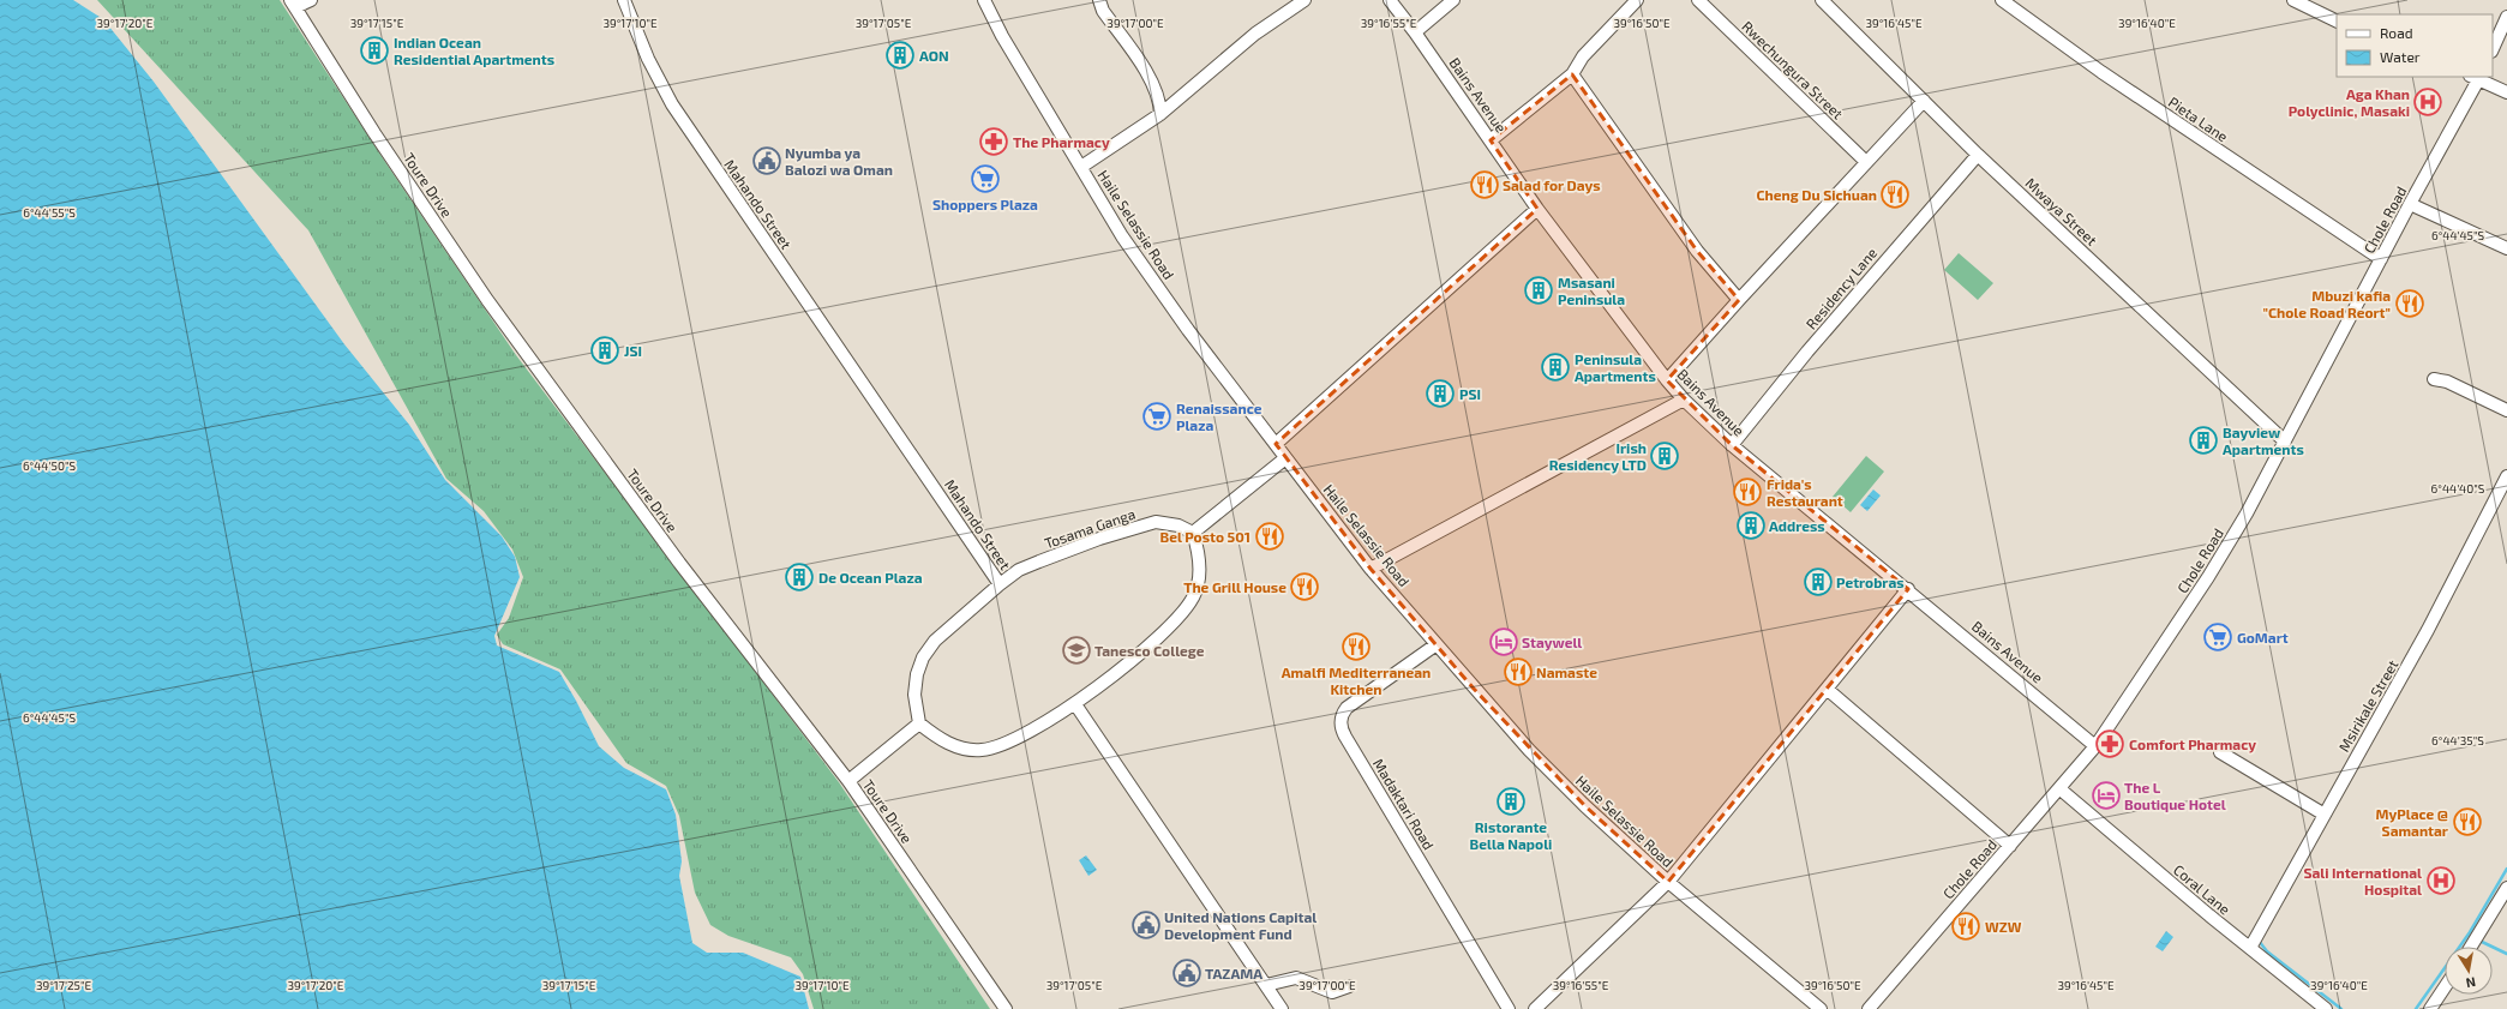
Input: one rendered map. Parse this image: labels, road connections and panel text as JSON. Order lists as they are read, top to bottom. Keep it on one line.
{"streets":{"street":["Rwechungura Street","Bains Avenue","Pieta Lane","Toure Drive","Mahando Street","Mwaya Street","Chole Road","Haile Selassie Road","Residency Lane","Tosama Ganga","Msirikale Street","Madaktari Road","Coral Lane"]},"crossings":[["Bains Avenue","Chole Road"],["Bains Avenue","Residency Lane"],["Pieta Lane","Chole Road"],["Mahando Street","Tosama Ganga"],["Mwaya Street","Chole Road"],["Mwaya Street","Residency Lane"],["Chole Road","Coral Lane"],["Haile Selassie Road","Madaktari Road"],["Msirikale Street","Coral Lane"]],"places":{"building":["Indian Ocean Residential Apartments","AON","Msasani Peninsula","JSI","Peninsula Apartments","PSI","Bayview Apartments","Irish Residency LTD","Address","De Ocean Plaza","Petrobras","Ristorante Bella Napoli"],"hospital":["Aga Khan Polyclinic, Masaki","Sali International Hospital"],"pharmacy":["The Pharmacy","Comfort Pharmacy"],"public building":["Nyumba ya Balozi wa Oman","United Nations Capital Development Fund","TAZAMA"],"supermarket":["Shoppers Plaza","Renaissance Plaza","GoMart"],"restaurant":["Salad for Days","Cheng Du Sichuan","Mbuzi kafia \"Chole Road Reort\"","Frida's Restaurant","Bel Posto 501","The Grill House","Amalfi Mediterranean Kitchen","Namaste","MyPlace @ Samantar","WZW"],"hotel":["Staywell","The L Boutique Hotel"],"school or university":["Tanesco College"]},"legend":["Road","Water"],"north":"bottom","coordinates":["39°17'20\"E","39°17'15\"E","39°17'10\"E","39°17'05\"E","39°17'00\"E","39°16'55\"E","39°16'50\"E","39°16'45\"E","39°16'40\"E","6°44'55\"S","6°44'45\"S","6°44'50\"S","6°44'40\"S","6°44'35\"S","39°17'25\"E"]}
